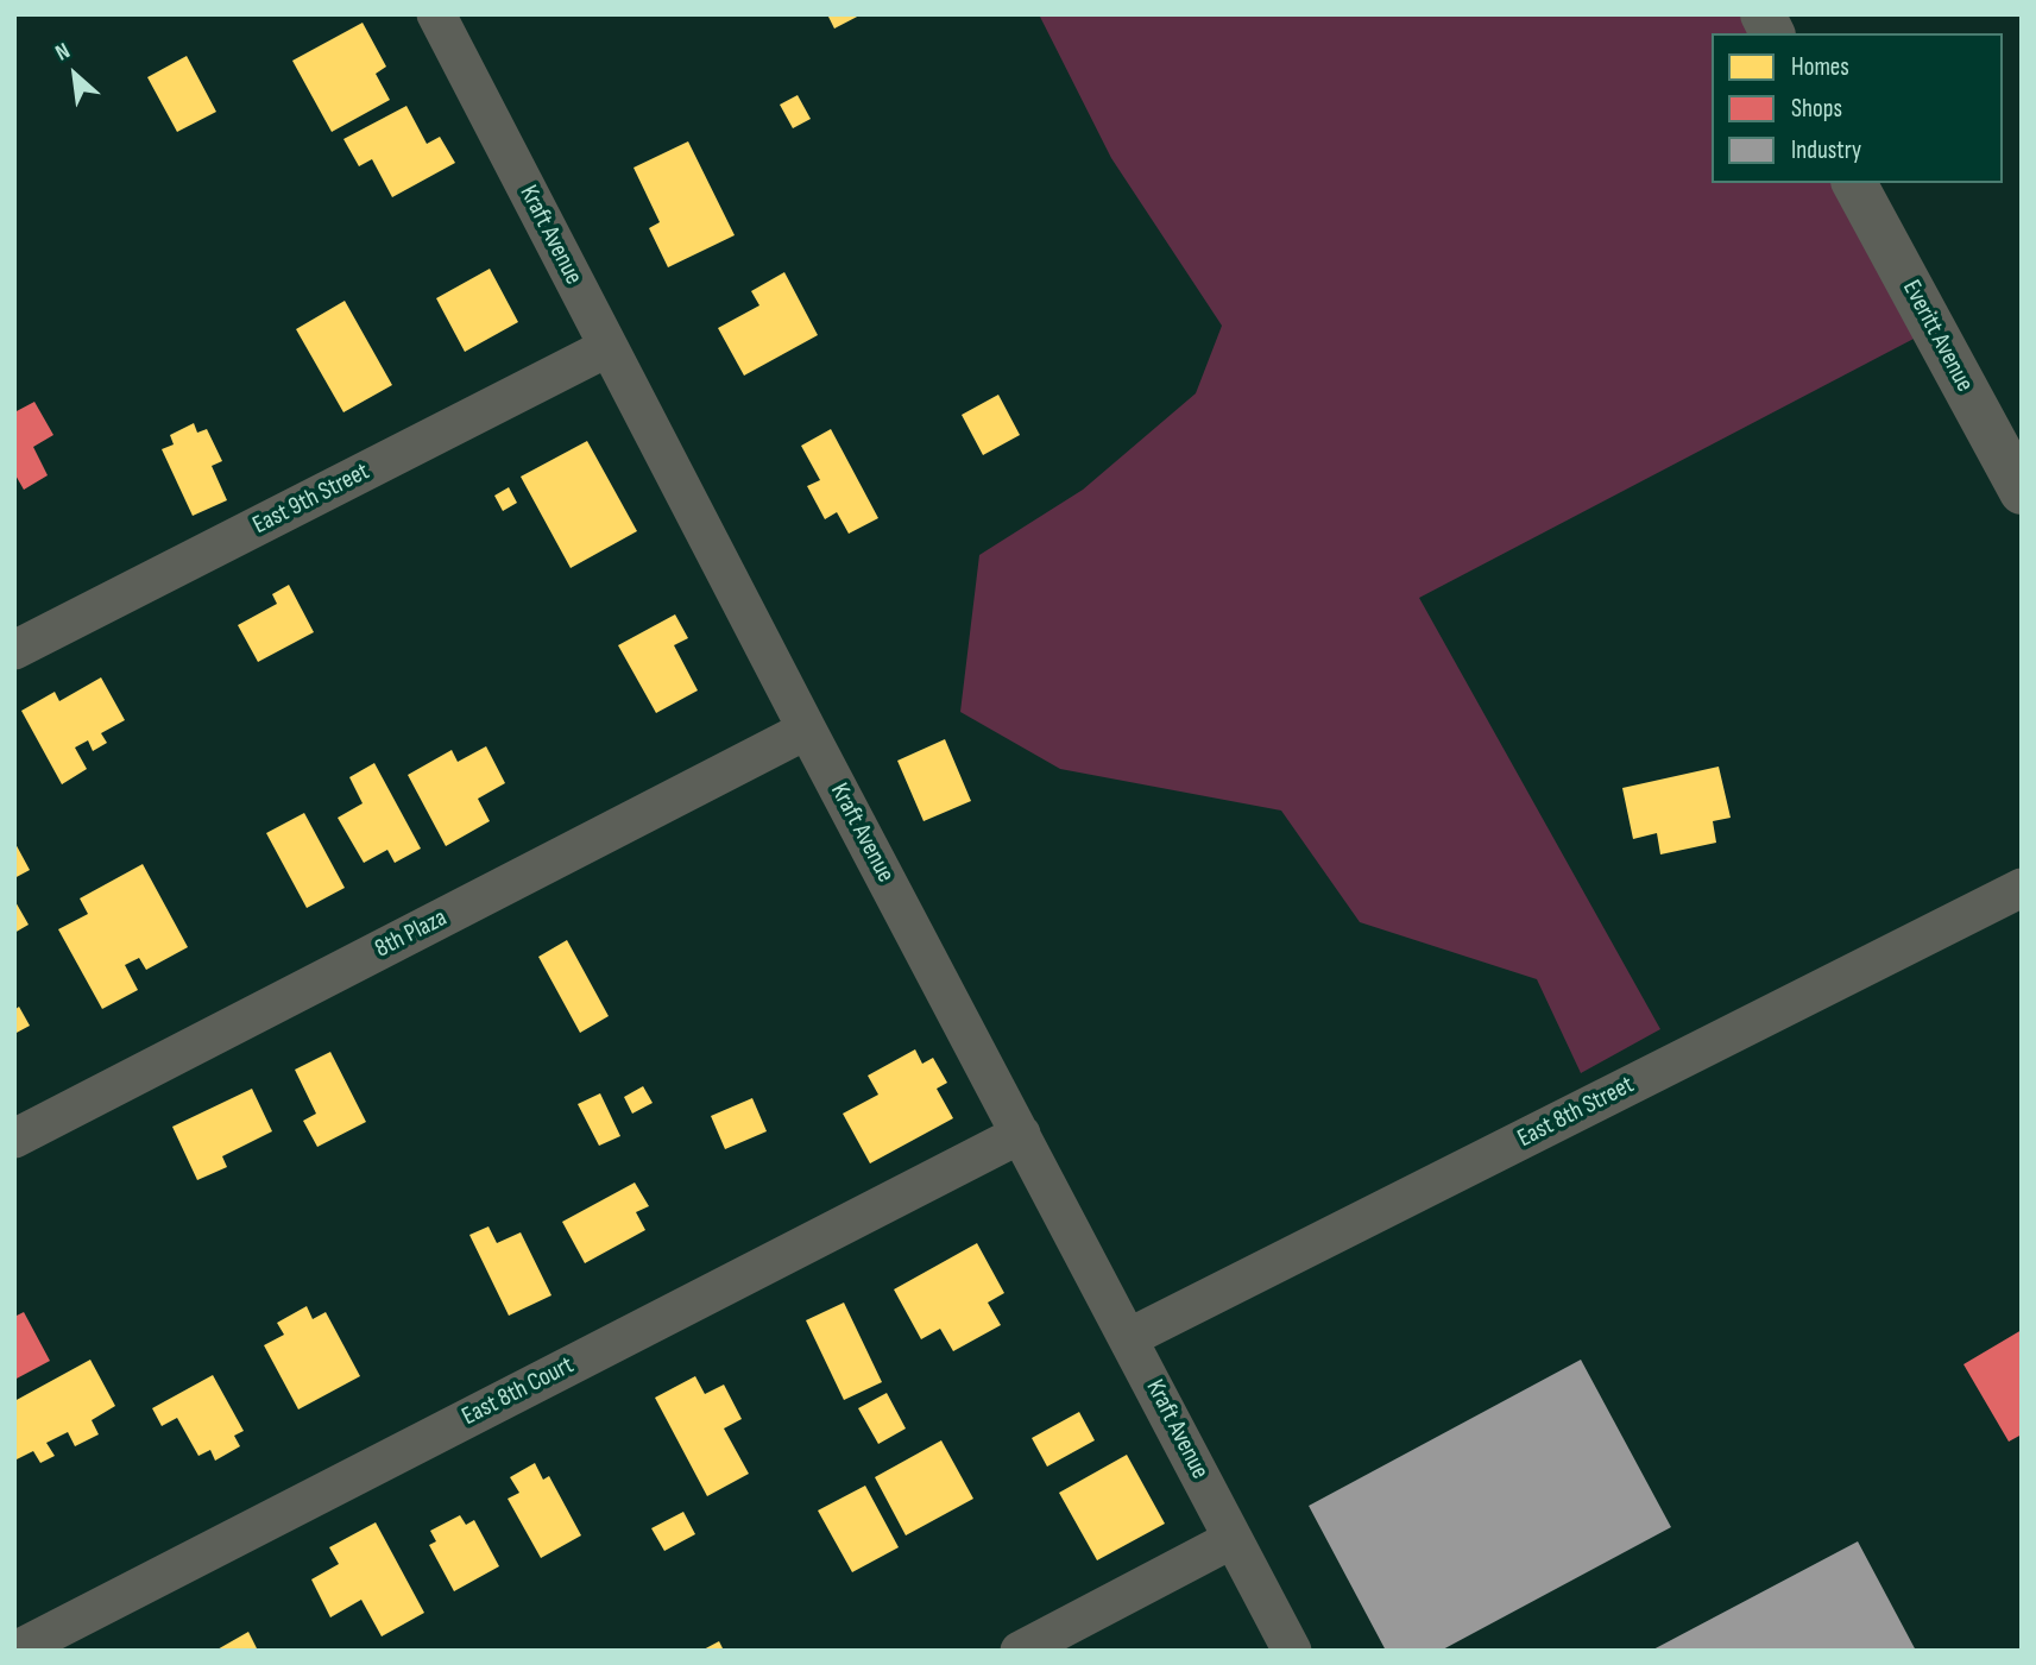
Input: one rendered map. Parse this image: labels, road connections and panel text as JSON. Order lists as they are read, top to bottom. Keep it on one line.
{"streets":{"street":["Kraft Avenue","Everitt Avenue","East 9th Street","8th Plaza","East 8th Street","East 8th Court"]},"crossings":[["Kraft Avenue","East 9th Street"],["Kraft Avenue","8th Plaza"],["Kraft Avenue","East 8th Street"],["Kraft Avenue","East 8th Court"]],"legend":["Homes","Shops","Industry"],"north":"top left"}
